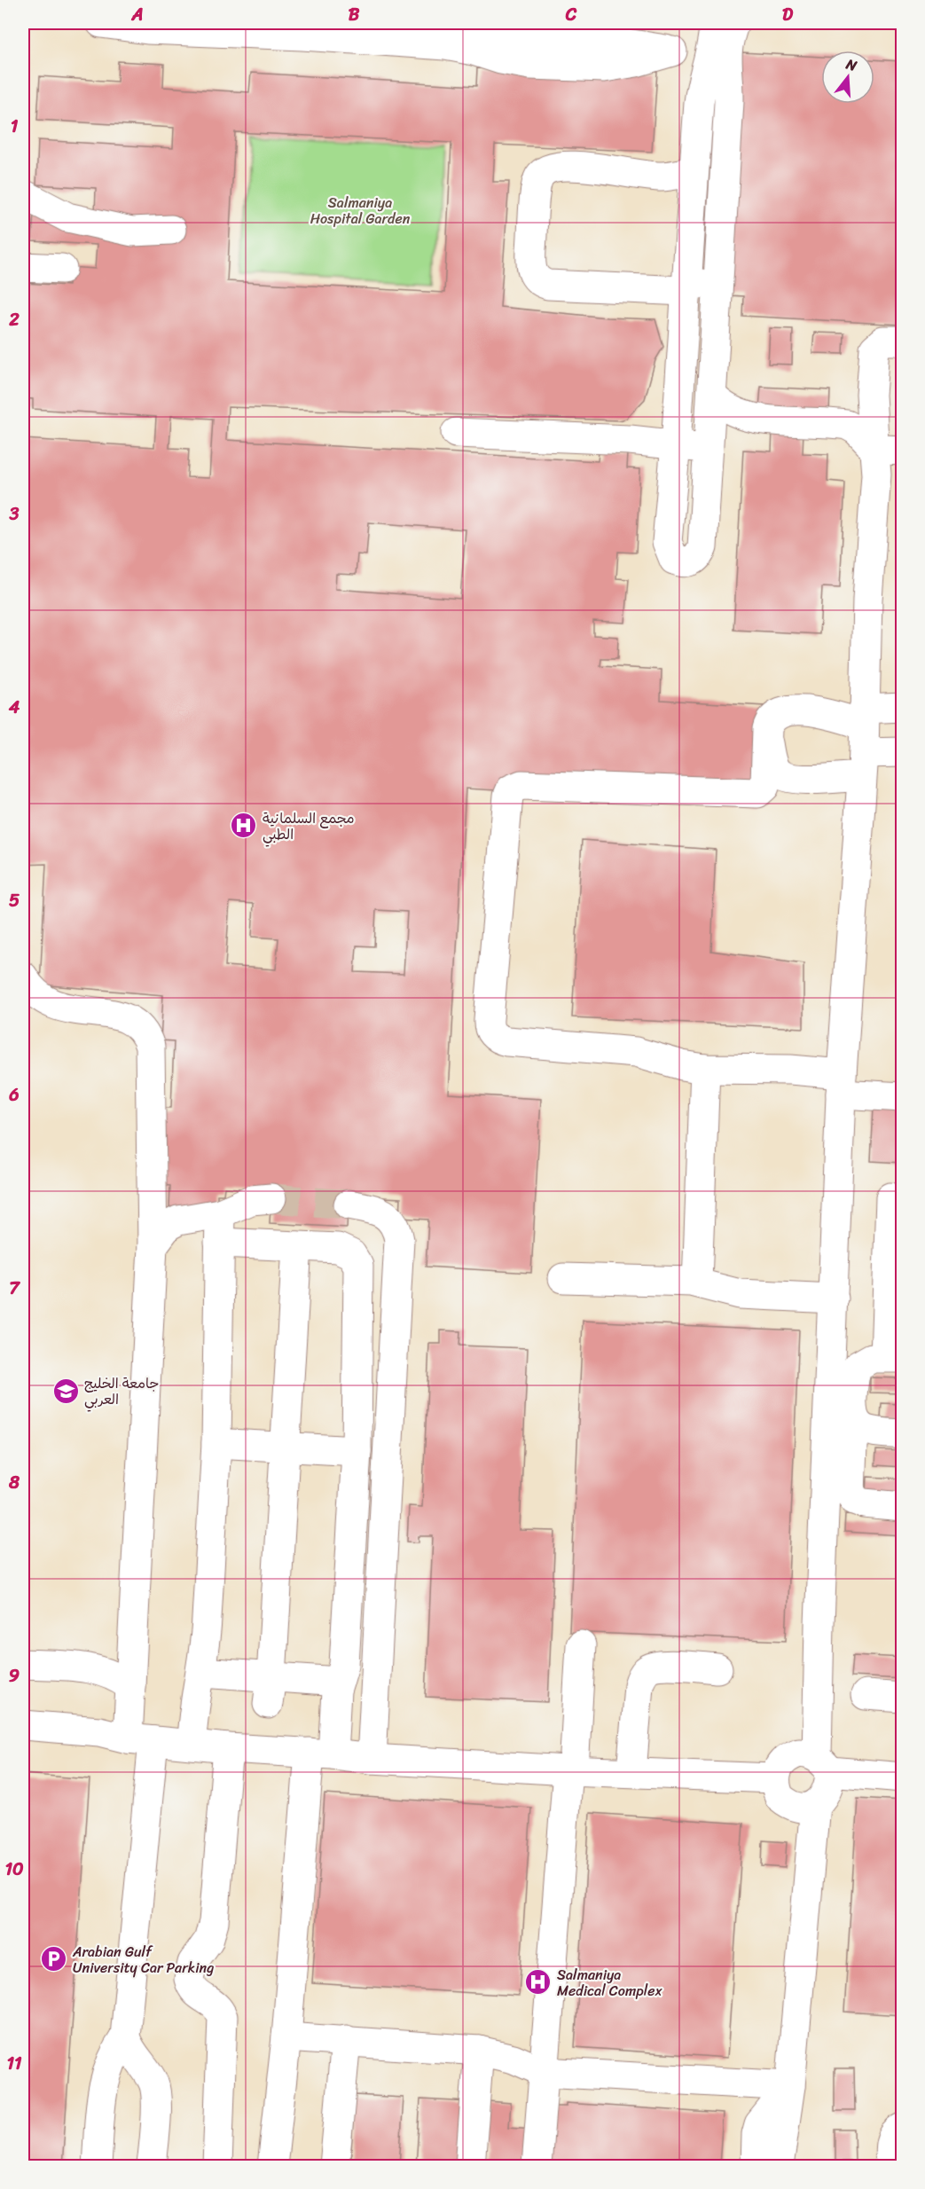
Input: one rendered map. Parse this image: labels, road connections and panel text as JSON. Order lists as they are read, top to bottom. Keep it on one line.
{"parks":["Salmaniya Hospital Garden"],"places":{"hospital":["مجمع السلمانية الطبي","Salmaniya Medical Complex"],"school or university":["جامعة الخليج العربي"],"parking":["Arabian Gulf University Car Parking"]},"north":"top","grid":{"columns":["A","B","C","D"],"rows":["1","2","3","4","5","6","7","8","9","10","11"]}}
